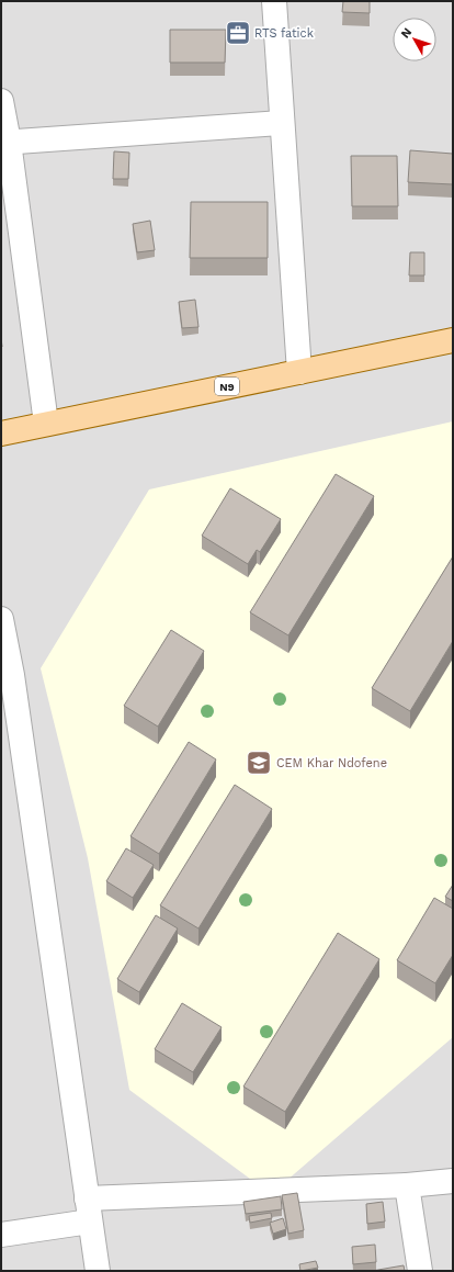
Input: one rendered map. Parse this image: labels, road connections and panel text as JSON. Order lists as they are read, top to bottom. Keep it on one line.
{"streets":{"main road":["N9"]},"places":{"office":["RTS fatick"],"school or university":["CEM Khar Ndofene"]},"north":"top left"}
